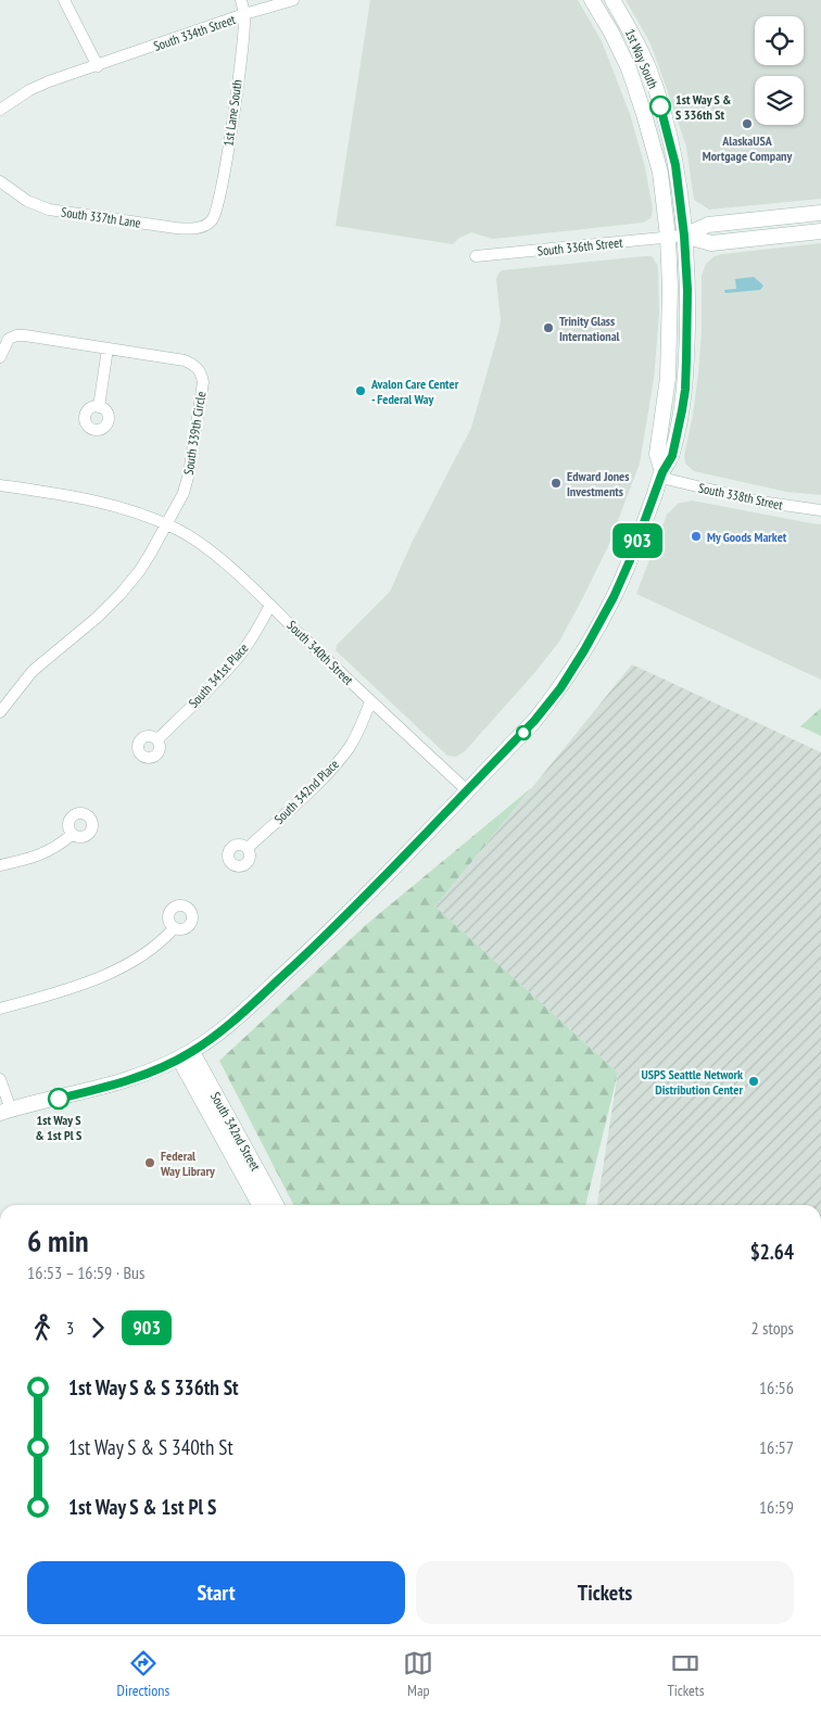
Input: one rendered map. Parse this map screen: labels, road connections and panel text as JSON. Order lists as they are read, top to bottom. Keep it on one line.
{"streets":{"main road":["1st Way South","South 336th Street","South 342nd Street"],"street":["South 334th Street","1st Lane South","South 337th Lane","South 339th Circle","South 338th Street","South 340th Street","South 341st Place","South 342nd Place"]},"crossings":[["South 334th Street","1st Lane South"],["1st Way South","South 336th Street"],["1st Way South","South 338th Street"],["1st Way South","South 340th Street"],["1st Way South","South 342nd Street"],["1st Lane South","South 337th Lane"],["South 339th Circle","South 340th Street"],["South 340th Street","South 341st Place"],["South 340th Street","South 342nd Place"]],"places":["1st Way S & S 336th St","AlaskaUSA Mortgage Company","Trinity Glass International","Avalon Care Center - Federal Way","Edward Jones Investments","My Goods Market","USPS Seattle Network Distribution Center","1st Way S & 1st Pl S","Federal Way Library"],"lines":["bus line 903"],"page":{"on_map":"903","heading":["6 min","16:53 – 16:59 · Bus","$2.64"],"legs":["3","903","2 stops"],"list":[{"name":"1st Way S & S 336th St","value":"16:56"},{"name":"1st Way S & S 340th St","value":"16:57"},{"name":"1st Way S & 1st Pl S","value":"16:59"}],"buttons":["Start","Tickets"],"tabs":["Directions","Map","Tickets"]}}
